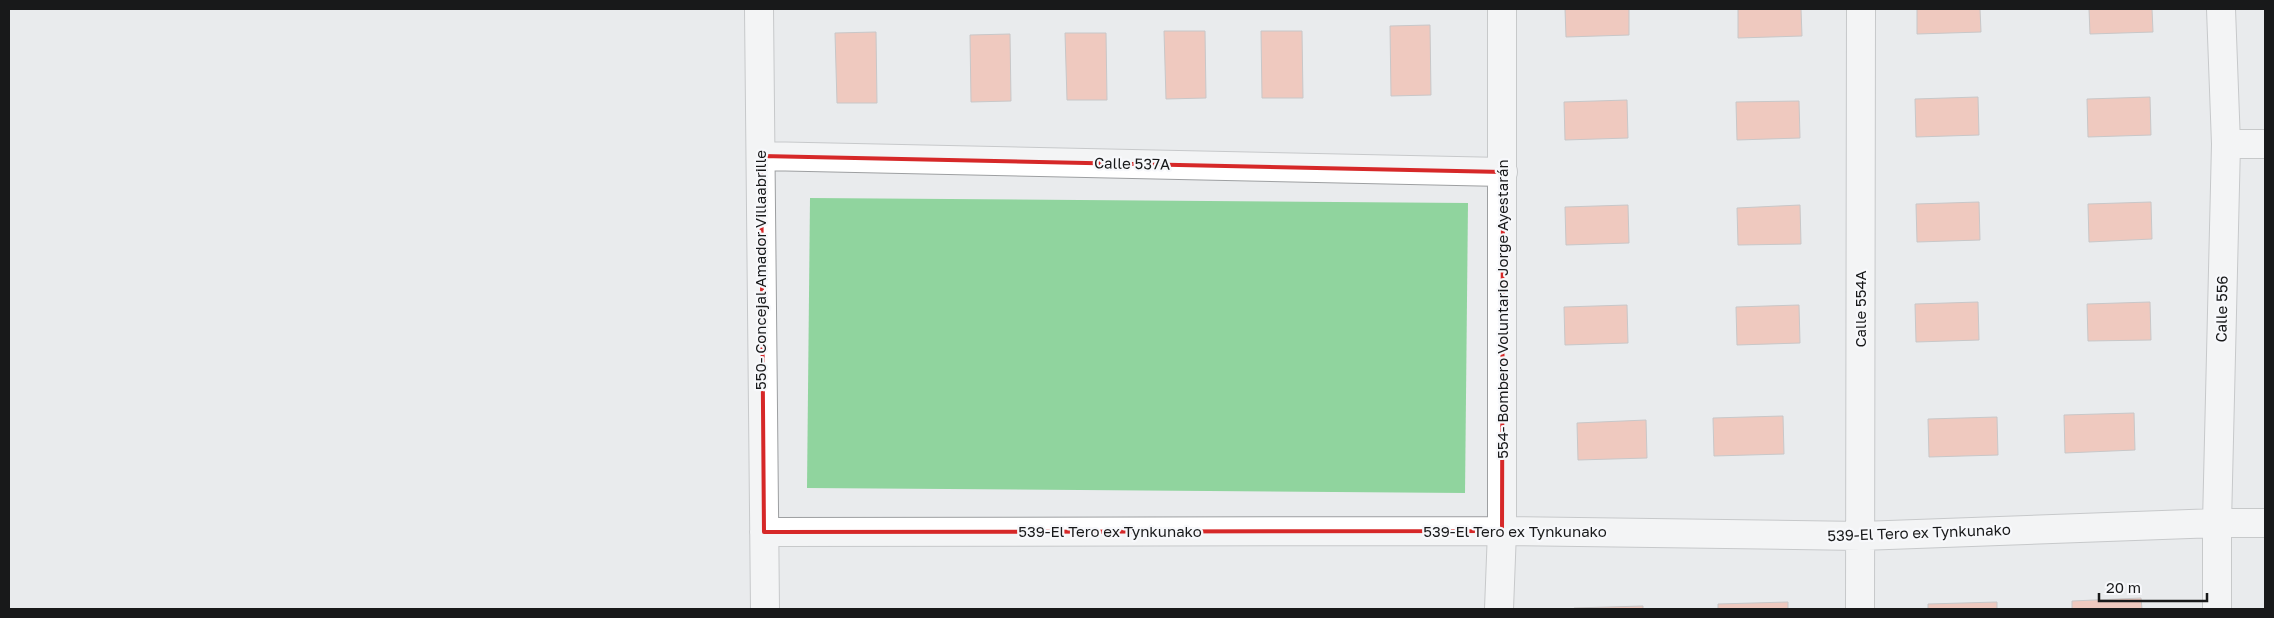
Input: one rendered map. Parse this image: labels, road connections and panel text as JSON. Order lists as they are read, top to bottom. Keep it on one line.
{"streets":{"street":["Calle 537A","550- Concejal Amador Villaabrille","554- Bombero Voluntario Jorge Ayestarán","Calle 554A","Calle 556","539-El Tero ex Tynkunako"]},"crossings":[["Calle 537A","550- Concejal Amador Villaabrille"],["Calle 537A","554- Bombero Voluntario Jorge Ayestarán"],["550- Concejal Amador Villaabrille","539-El Tero ex Tynkunako"],["554- Bombero Voluntario Jorge Ayestarán","539-El Tero ex Tynkunako"],["Calle 554A","539-El Tero ex Tynkunako"],["Calle 556","539-El Tero ex Tynkunako"]],"scale_bar":"20 m"}
